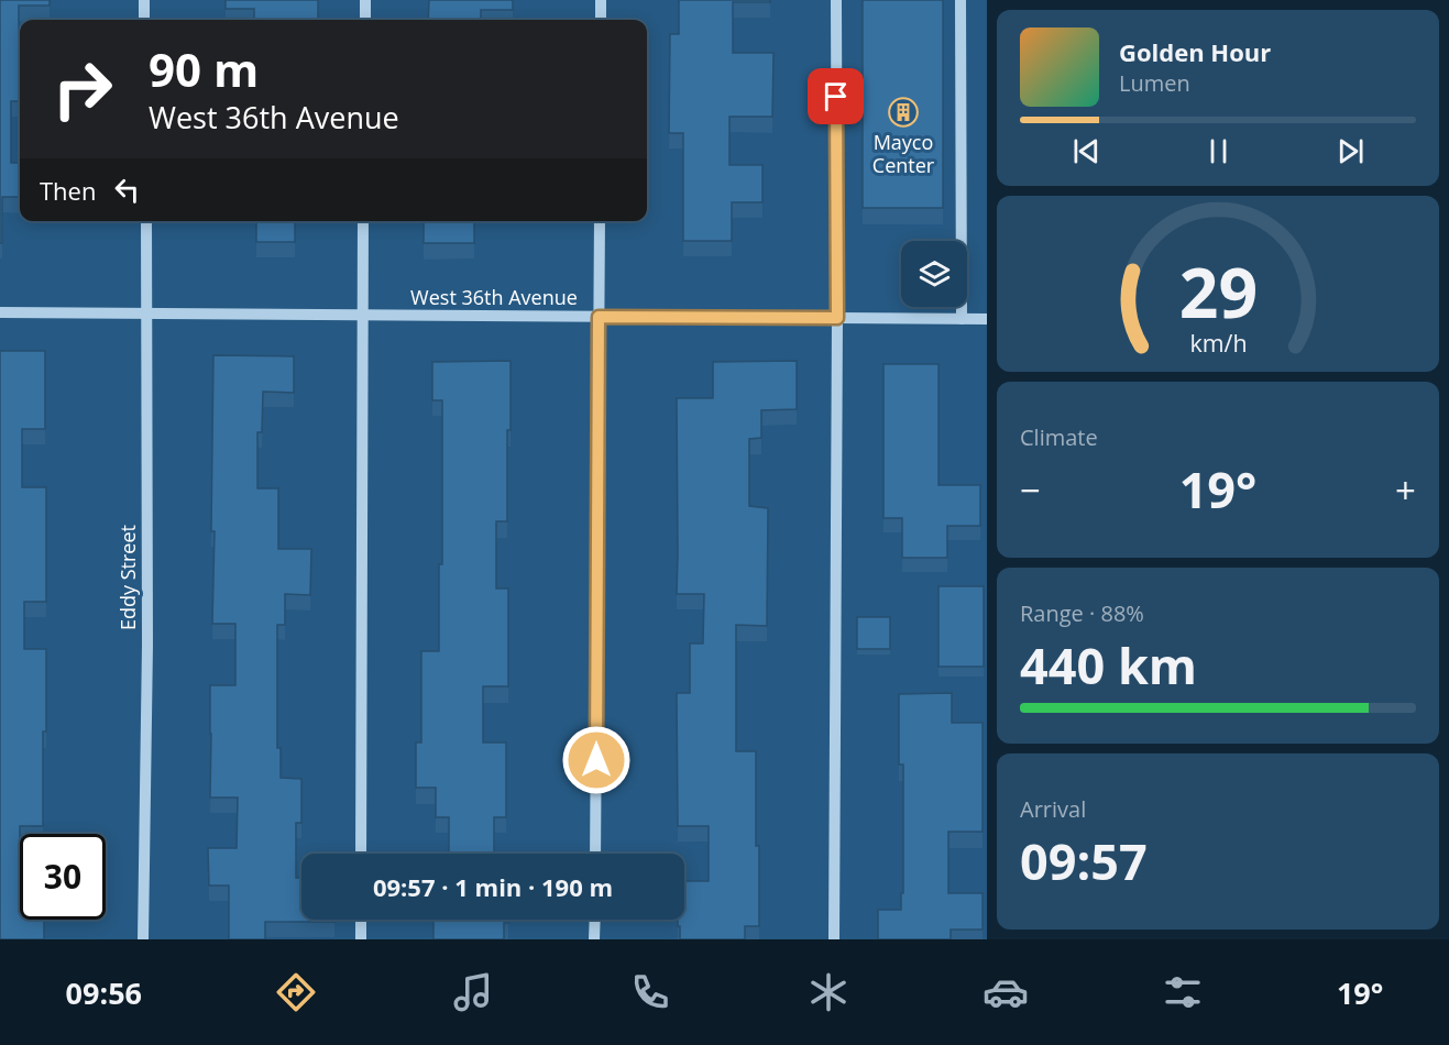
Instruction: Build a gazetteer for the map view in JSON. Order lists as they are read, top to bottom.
{
  "streets": {
    "street": ["West 36th Avenue", "Eddy Street"]
  },
  "crossings": [
    ["West 36th Avenue", "Eddy Street"]
  ],
  "places": {
    "building": ["Mayco Center"]
  },
  "page": {
    "turn": ["90 m", "West 36th Avenue"],
    "song": ["Golden Hour", "Lumen"],
    "then": "Then",
    "tile": [
      "Climate",
      ["Range · 88%", "440 km"],
      ["Arrival", "09:57"]
    ],
    "heat": ["−", "19°", "+"],
    "limit": "30",
    "trip": "09:57 · 1 min · 190 m",
    "tabs": ["09:56", "19°"],
    "gauge": ["29", "km/h"]
  }
}
